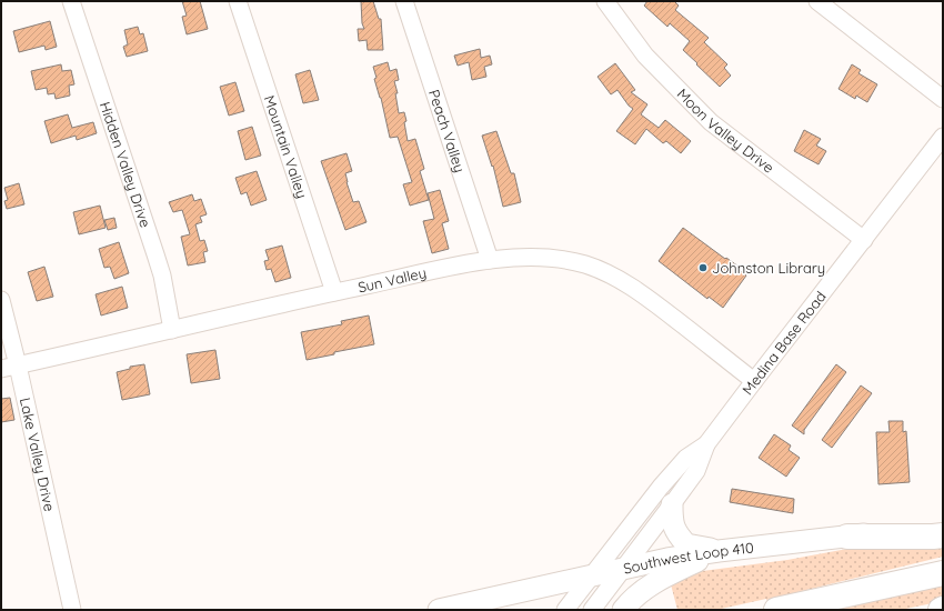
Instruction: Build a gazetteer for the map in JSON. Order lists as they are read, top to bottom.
{
  "streets": {
    "main road": ["Southwest Loop 410"],
    "street": [
      "Moon Valley Drive",
      "Peach Valley",
      "Mountain Valley",
      "Hidden Valley Drive",
      "Sun Valley",
      "Medina Base Road",
      "Lake Valley Drive"
    ]
  },
  "crossings": [
    ["Moon Valley Drive", "Medina Base Road"],
    ["Peach Valley", "Sun Valley"],
    ["Mountain Valley", "Sun Valley"],
    ["Hidden Valley Drive", "Sun Valley"],
    ["Sun Valley", "Medina Base Road"],
    ["Sun Valley", "Lake Valley Drive"],
    ["Medina Base Road", "Southwest Loop 410"]
  ],
  "places": ["Johnston Library"]
}
